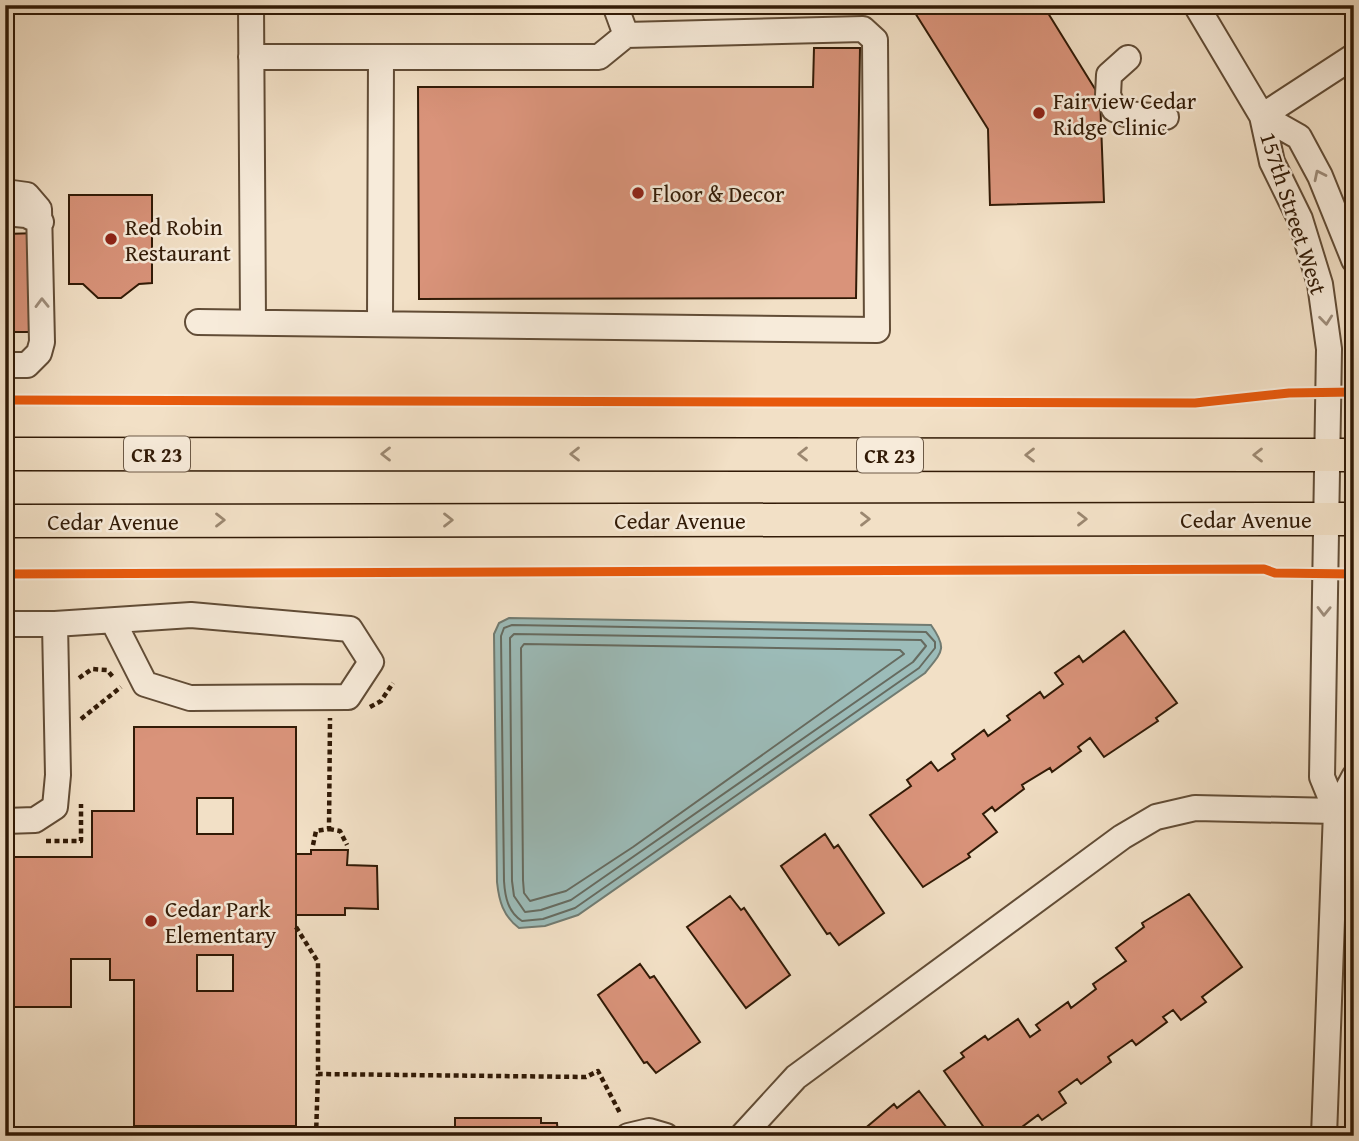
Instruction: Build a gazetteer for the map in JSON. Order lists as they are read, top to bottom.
{
  "streets": {
    "main road": ["CR 23", "Cedar Avenue"],
    "street": ["157th Street West"]
  },
  "crossings": [
    ["157th Street West", "CR 23"],
    ["157th Street West", "Cedar Avenue"]
  ],
  "places": [
    "Fairview Cedar Ridge Clinic",
    "Floor & Decor",
    "Red Robin Restaurant",
    "Cedar Park Elementary"
  ]
}
